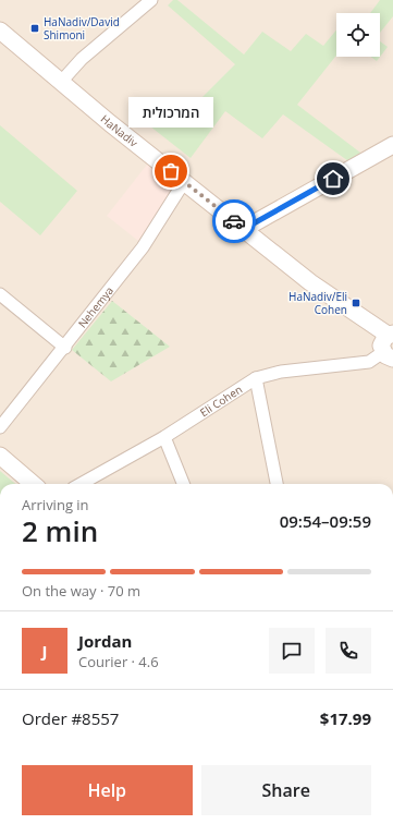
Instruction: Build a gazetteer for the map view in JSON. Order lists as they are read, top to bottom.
{
  "streets": {
    "street": ["HaNadiv", "Nehemya", "Eli Cohen"]
  },
  "crossings": [
    ["HaNadiv", "Nehemya"]
  ],
  "places": {
    "transit": ["HaNadiv/David Shimoni", "HaNadiv/Eli Cohen"],
    "other": ["המרכולית"]
  },
  "page": {
    "bubble": "המרכולית",
    "heading": ["2 min", "Arriving in", "09:54–09:59"],
    "panel": [
      "Jordan",
      "Courier · 4.6",
      "Order #8557",
      "$17.99"
    ],
    "bar": "On the way · 70 m",
    "round": "J",
    "buttons": ["Help", "Share"]
  }
}
